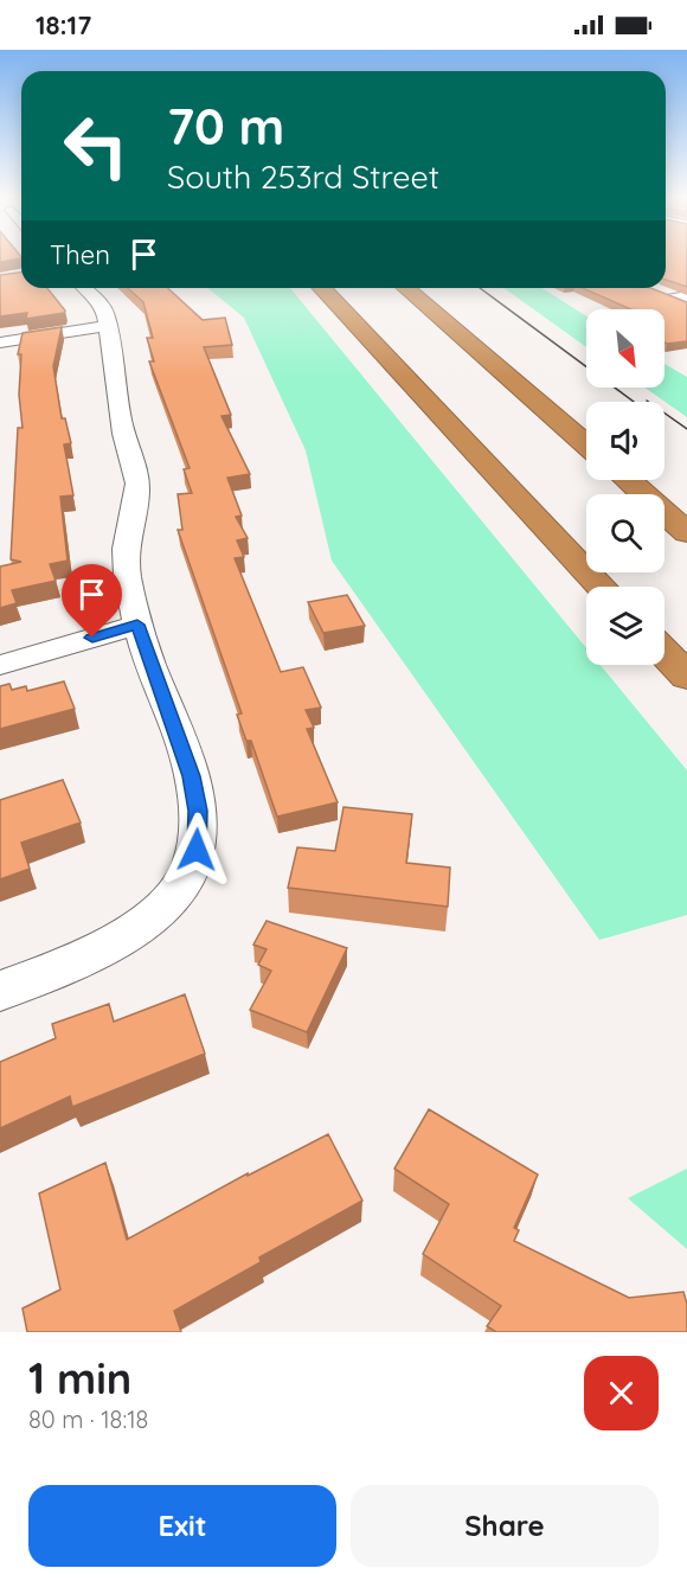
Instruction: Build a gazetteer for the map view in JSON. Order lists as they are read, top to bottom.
{
  "north": "bottom right",
  "page": {
    "status": "18:17",
    "turn": ["70 m", "South 253rd Street"],
    "then": "Then",
    "heading": ["1 min", "80 m · 18:18"],
    "buttons": ["Exit", "Share"]
  }
}
